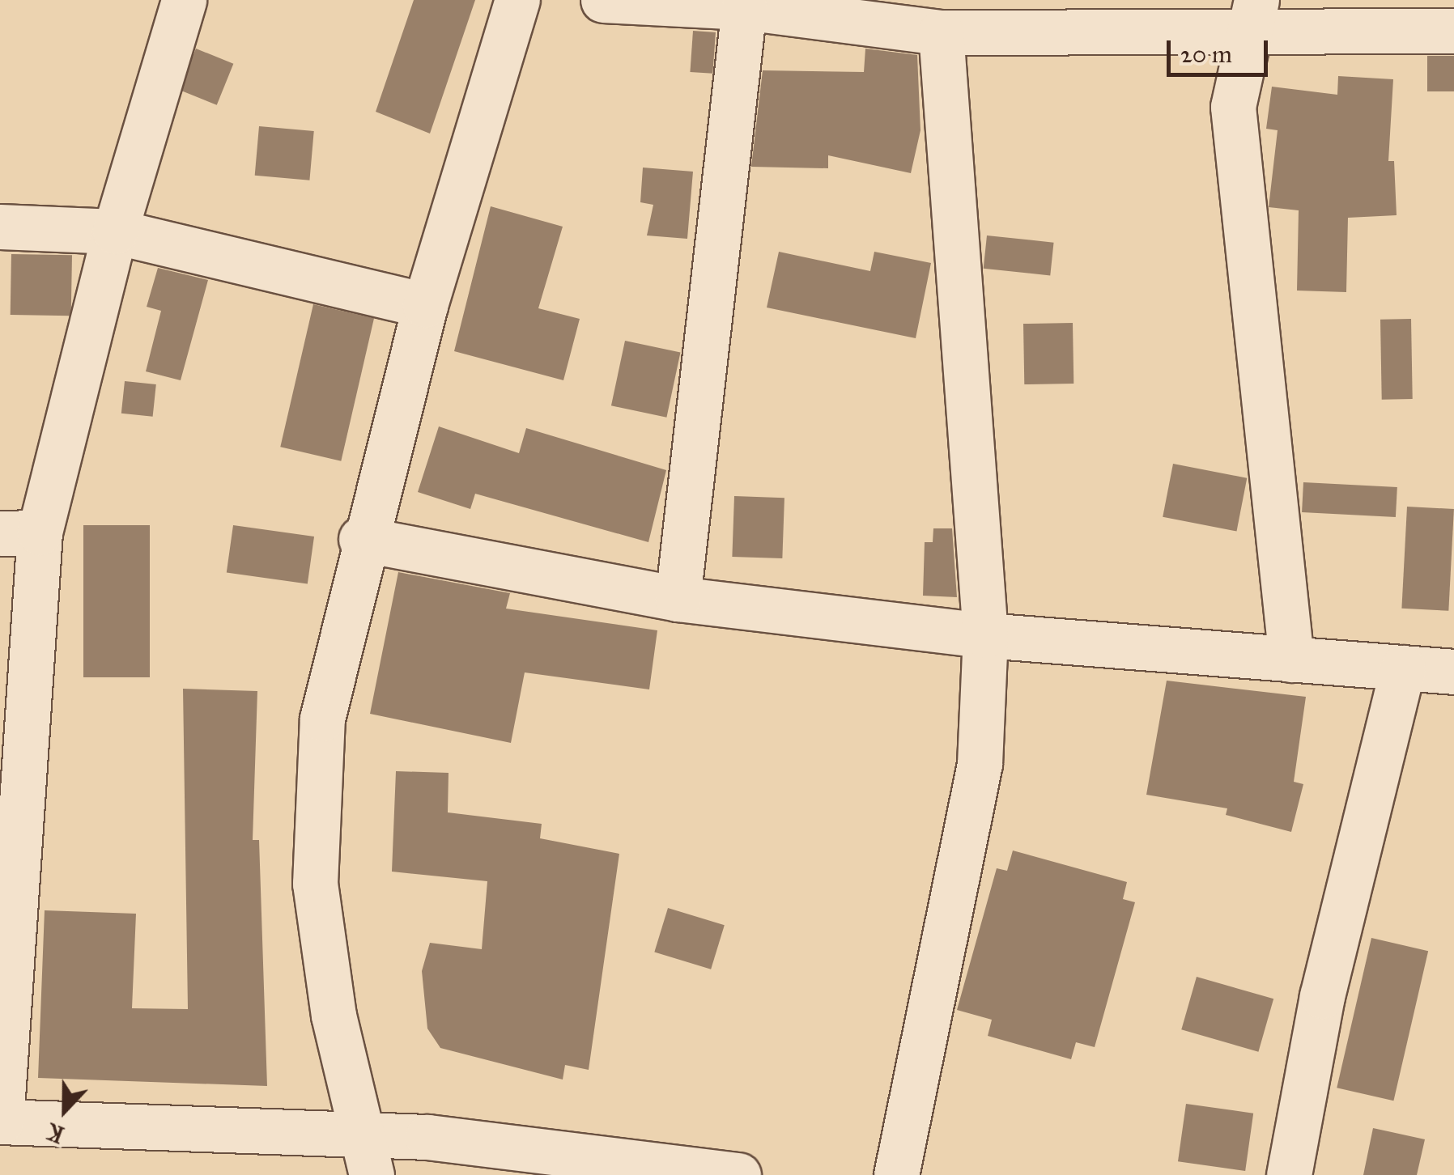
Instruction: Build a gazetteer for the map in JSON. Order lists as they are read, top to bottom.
{
  "scale_bar": "20 m",
  "north": "bottom"
}
